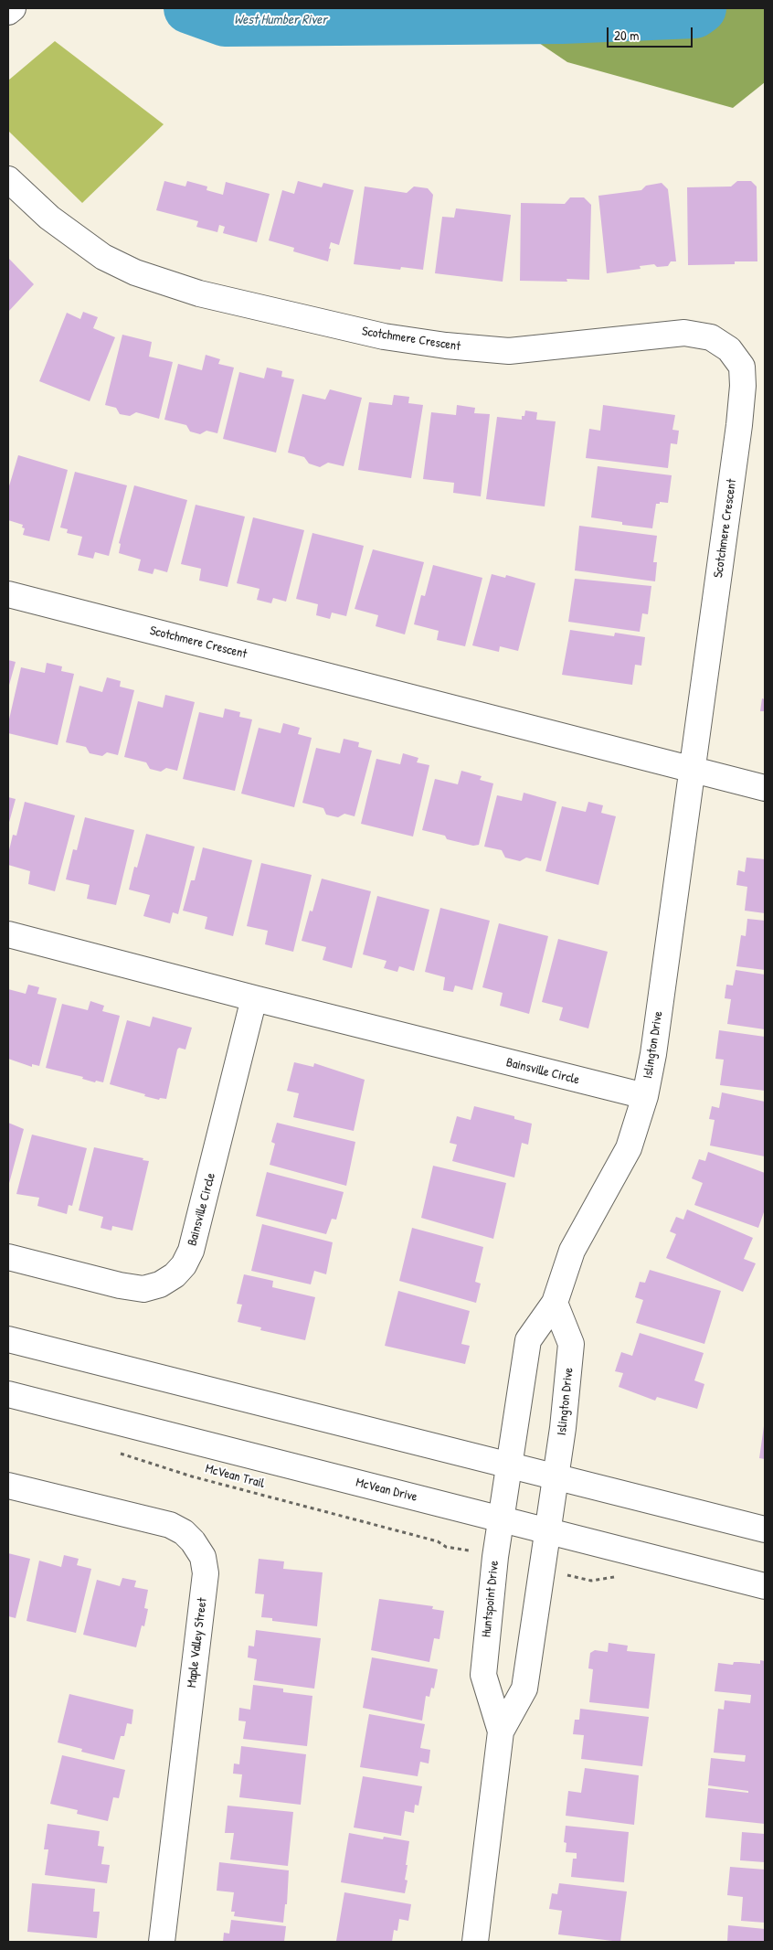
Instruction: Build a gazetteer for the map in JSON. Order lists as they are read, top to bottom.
{
  "streets": {
    "street": [
      "Scotchmere Crescent",
      "Islington Drive",
      "Bainsville Circle",
      "McVean Drive",
      "Huntspoint Drive",
      "Maple Valley Street"
    ],
    "path": ["McVean Trail"]
  },
  "crossings": [
    ["Scotchmere Crescent", "Islington Drive"],
    ["Islington Drive", "Bainsville Circle"],
    ["Islington Drive", "Huntspoint Drive"],
    ["McVean Drive", "Huntspoint Drive"]
  ],
  "water": ["West Humber River"],
  "scale_bar": "20 m"
}
